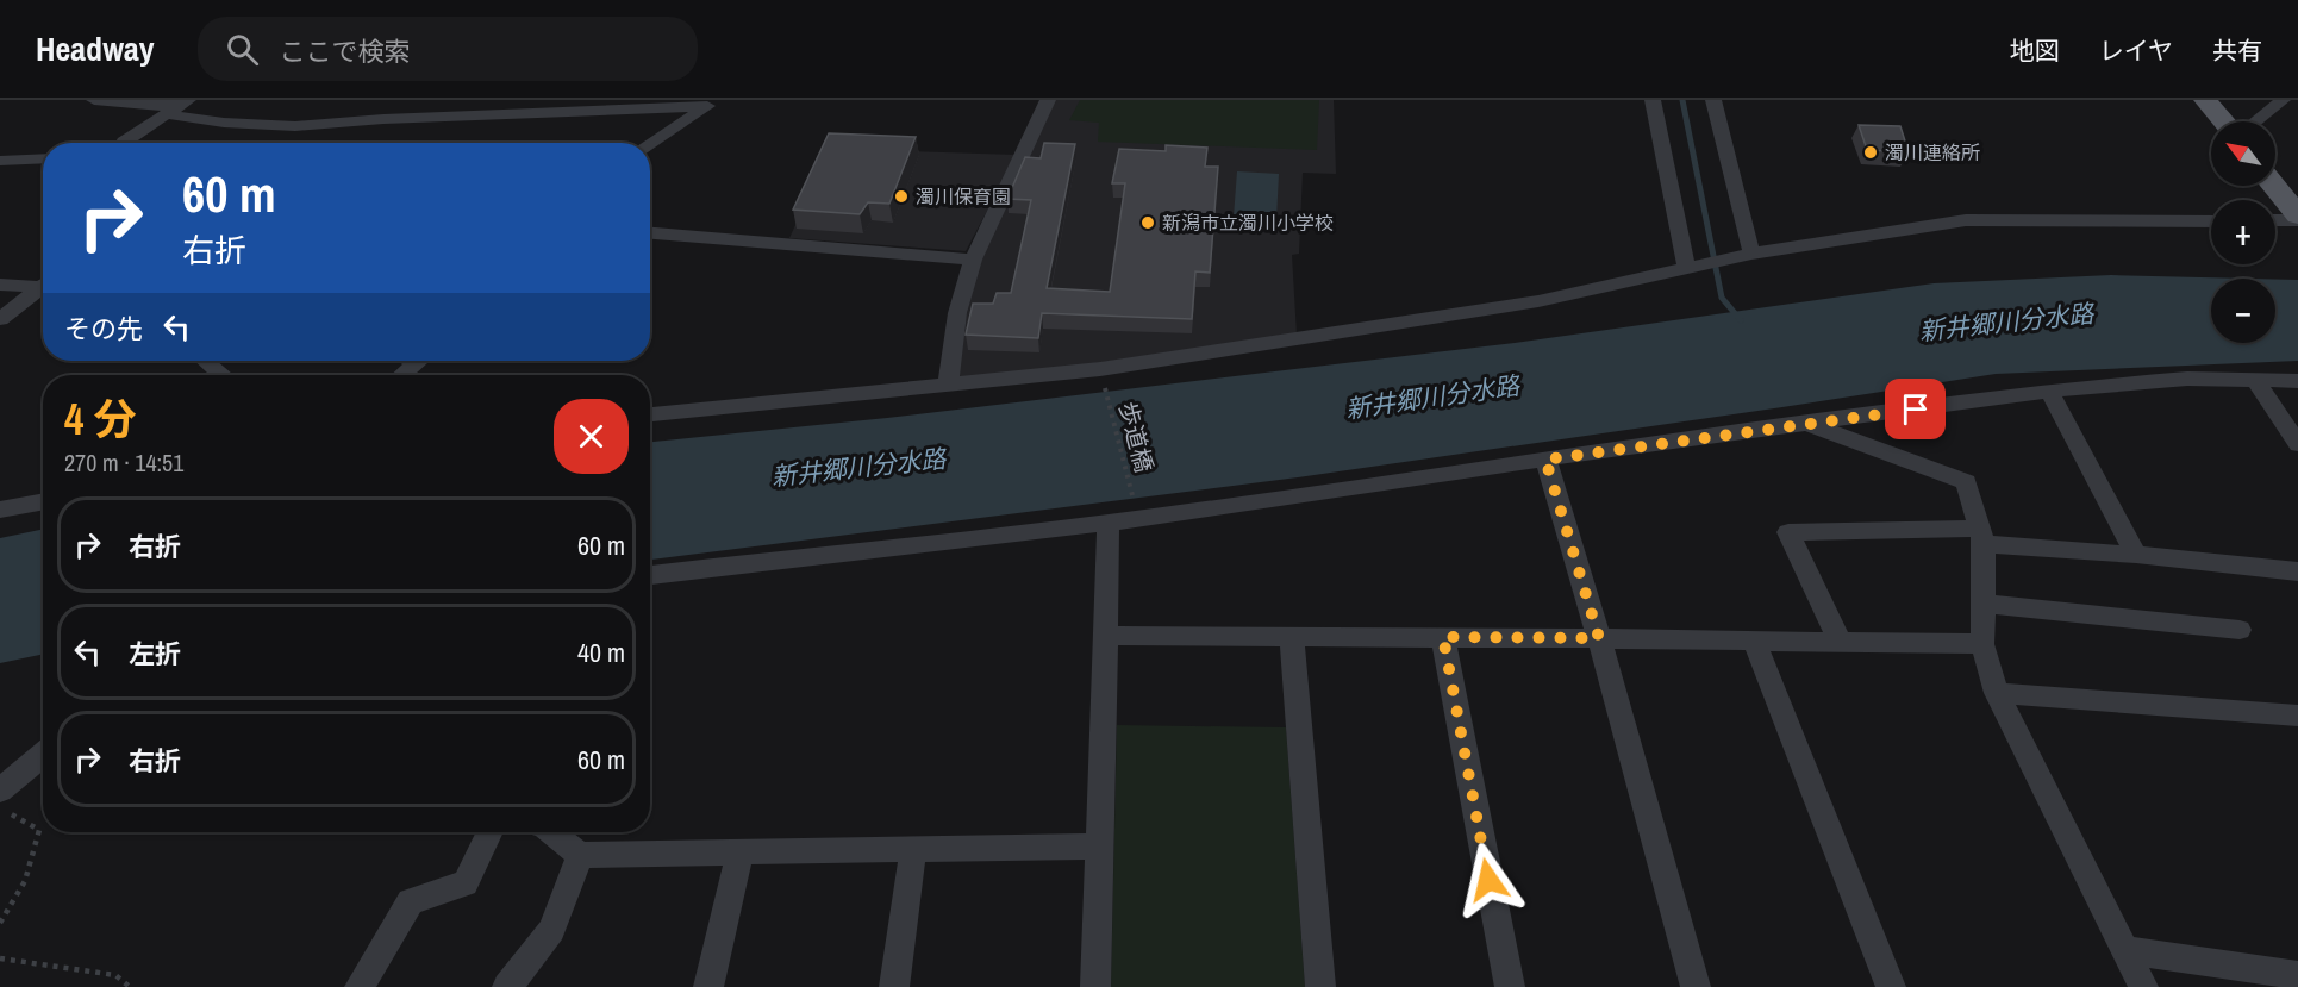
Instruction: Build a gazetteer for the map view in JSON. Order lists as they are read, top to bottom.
{
  "streets": {
    "path": ["歩道橋"]
  },
  "water": ["新井郷川分水路"],
  "places": ["濁川連絡所", "濁川保育園", "新潟市立濁川小学校"],
  "north": "top left",
  "page": {
    "header": "Headway",
    "search": "ここで検索",
    "nav": ["地図", "レイヤ", "共有"],
    "map_buttons": ["+", "−"],
    "turn": ["60 m", "右折"],
    "then": "その先",
    "heading": ["4 分", "270 m · 14:51"],
    "list": [
      {
        "name": "右折",
        "value": "60 m"
      },
      {
        "name": "左折",
        "value": "40 m"
      },
      {
        "name": "右折",
        "value": "60 m"
      }
    ]
  }
}
